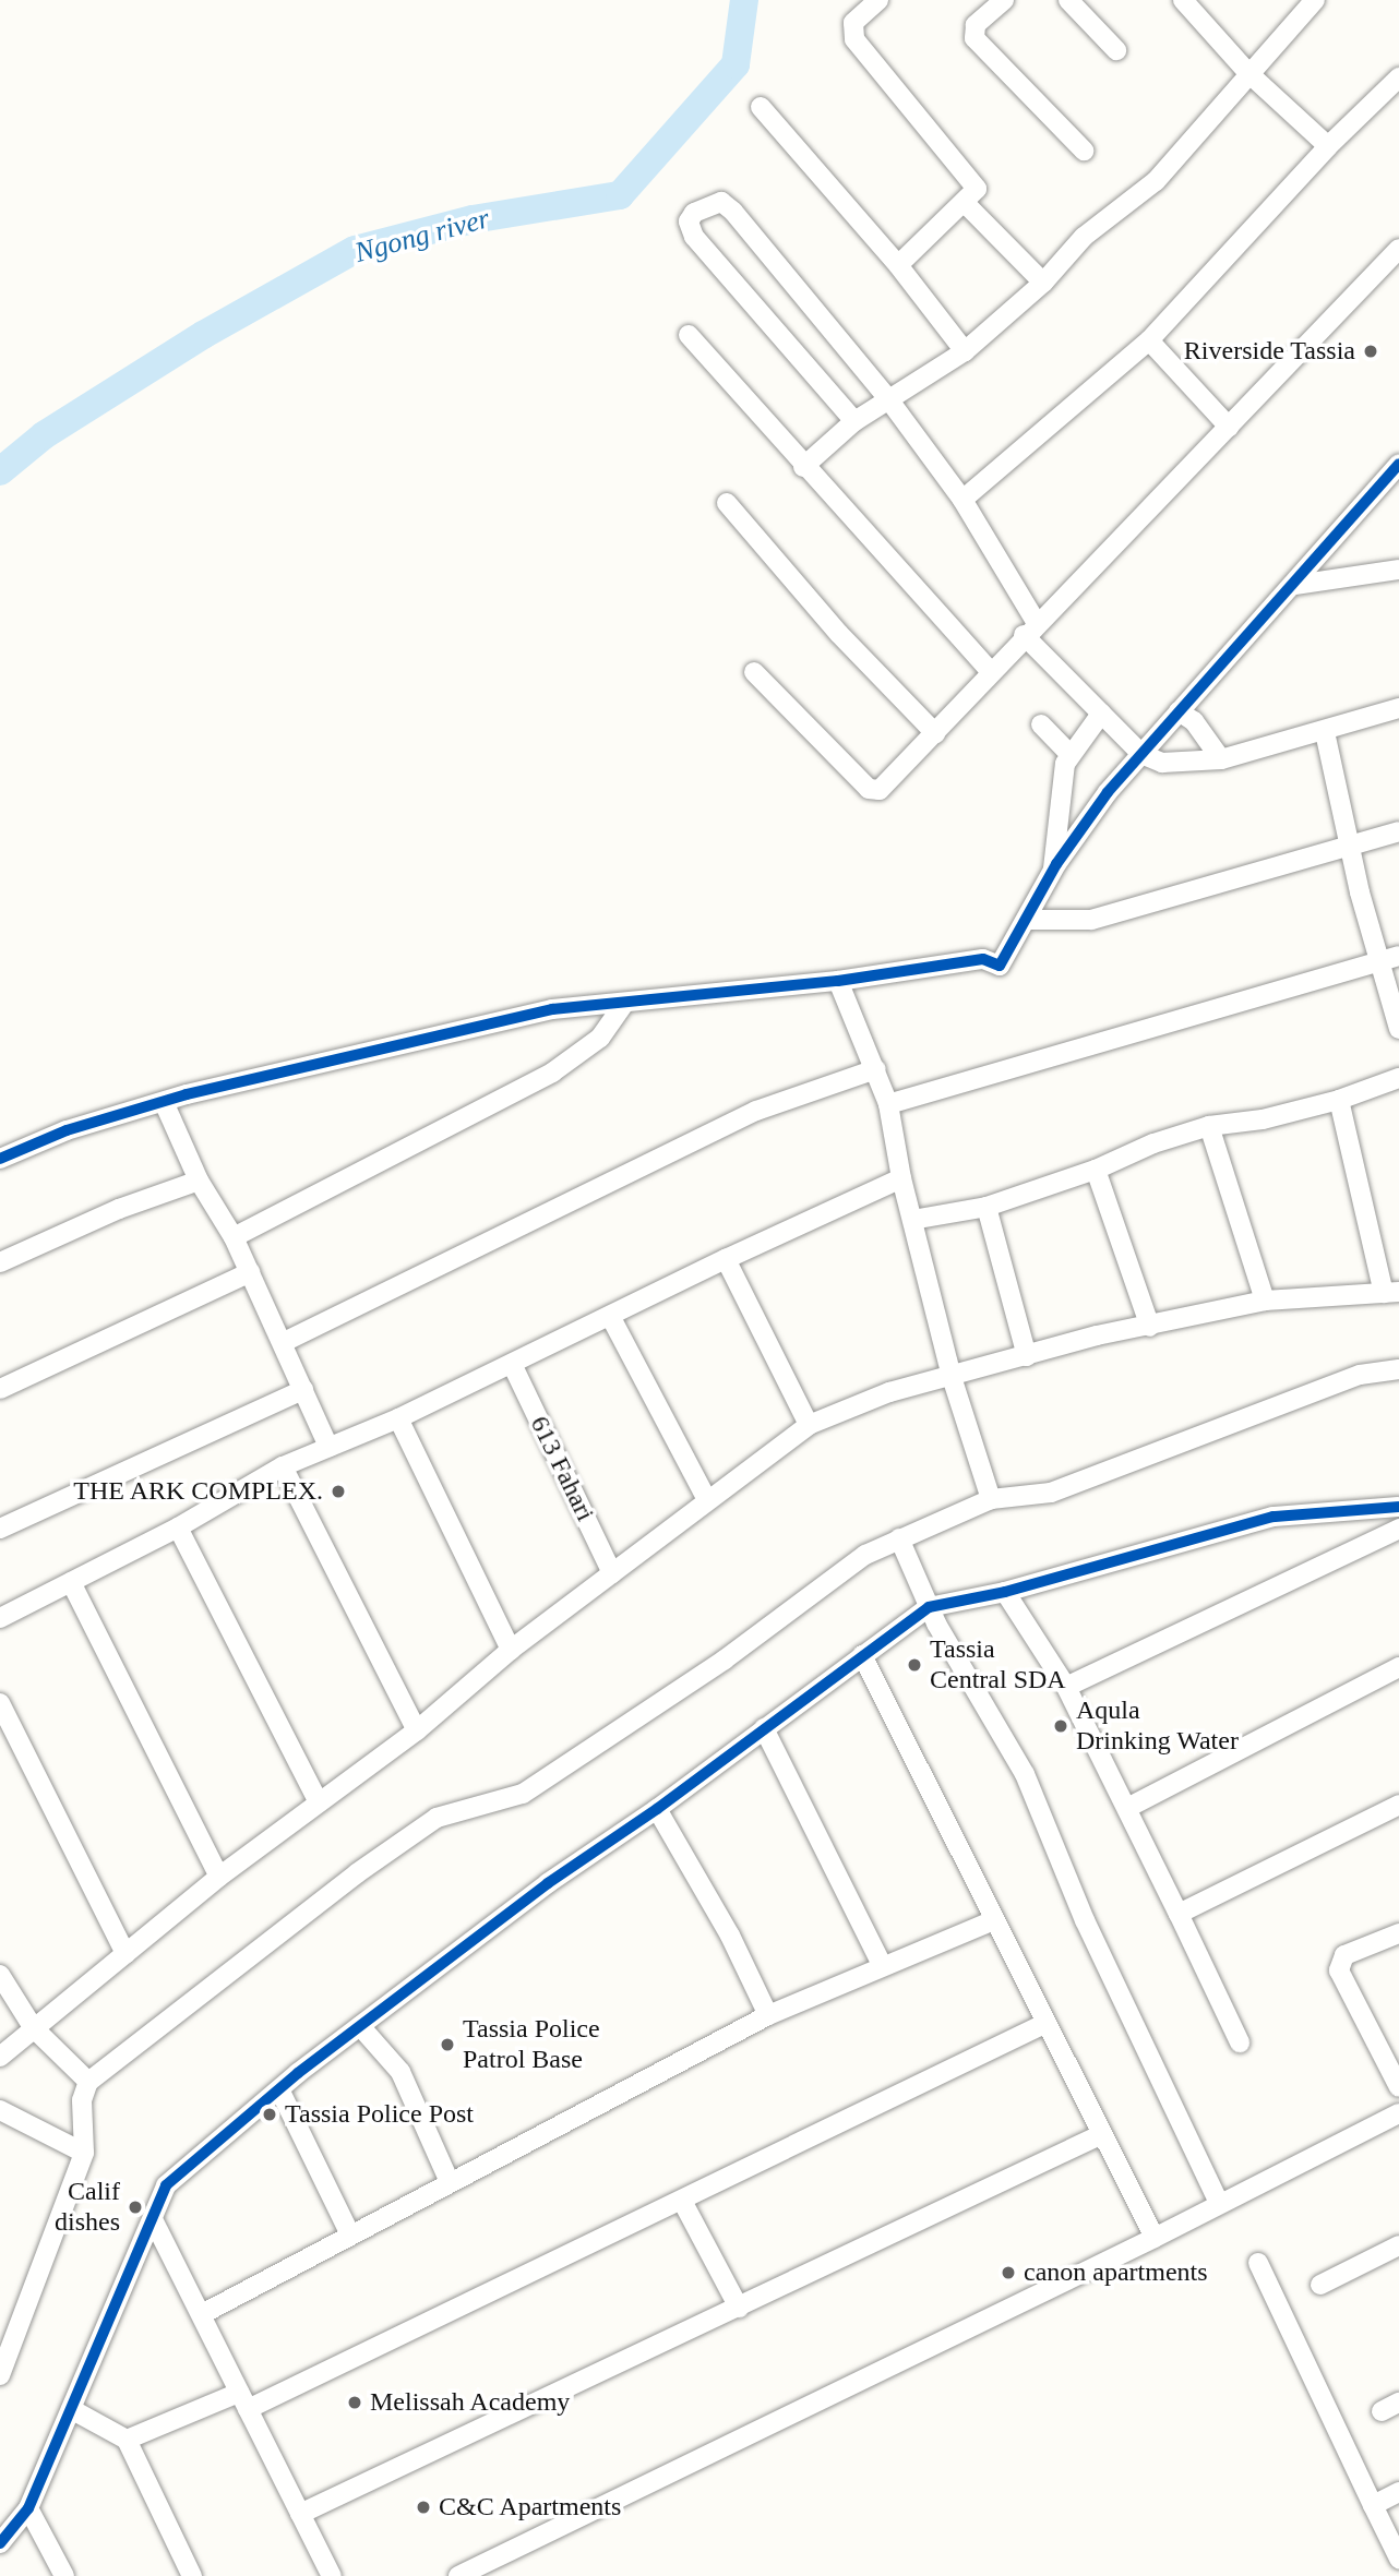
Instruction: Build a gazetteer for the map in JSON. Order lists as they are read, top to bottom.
{
  "streets": {
    "street": ["613 Fahari"]
  },
  "water": ["Ngong river"],
  "places": [
    "Riverside Tassia",
    "THE ARK COMPLEX.",
    "Tassia Central SDA",
    "Aqula Drinking Water",
    "Tassia Police Patrol Base",
    "Tassia Police Post",
    "Calif dishes",
    "canon apartments",
    "Melissah Academy",
    "C&C Apartments"
  ]
}
